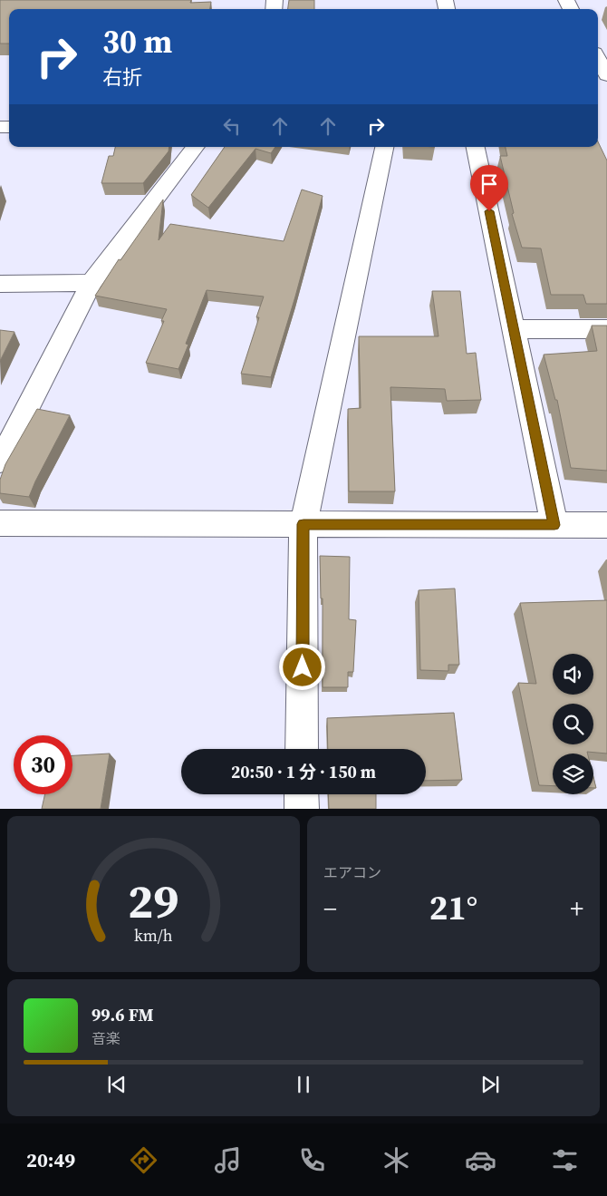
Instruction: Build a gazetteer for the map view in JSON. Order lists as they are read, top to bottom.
{
  "page": {
    "turn": ["30 m", "右折"],
    "limit": "30",
    "trip": "20:50 · 1 分 · 150 m",
    "tile": "エアコン",
    "heat": ["−", "21°", "+"],
    "song": ["99.6 FM", "音楽"],
    "tabs": "20:49",
    "gauge": ["29", "km/h"]
  }
}
